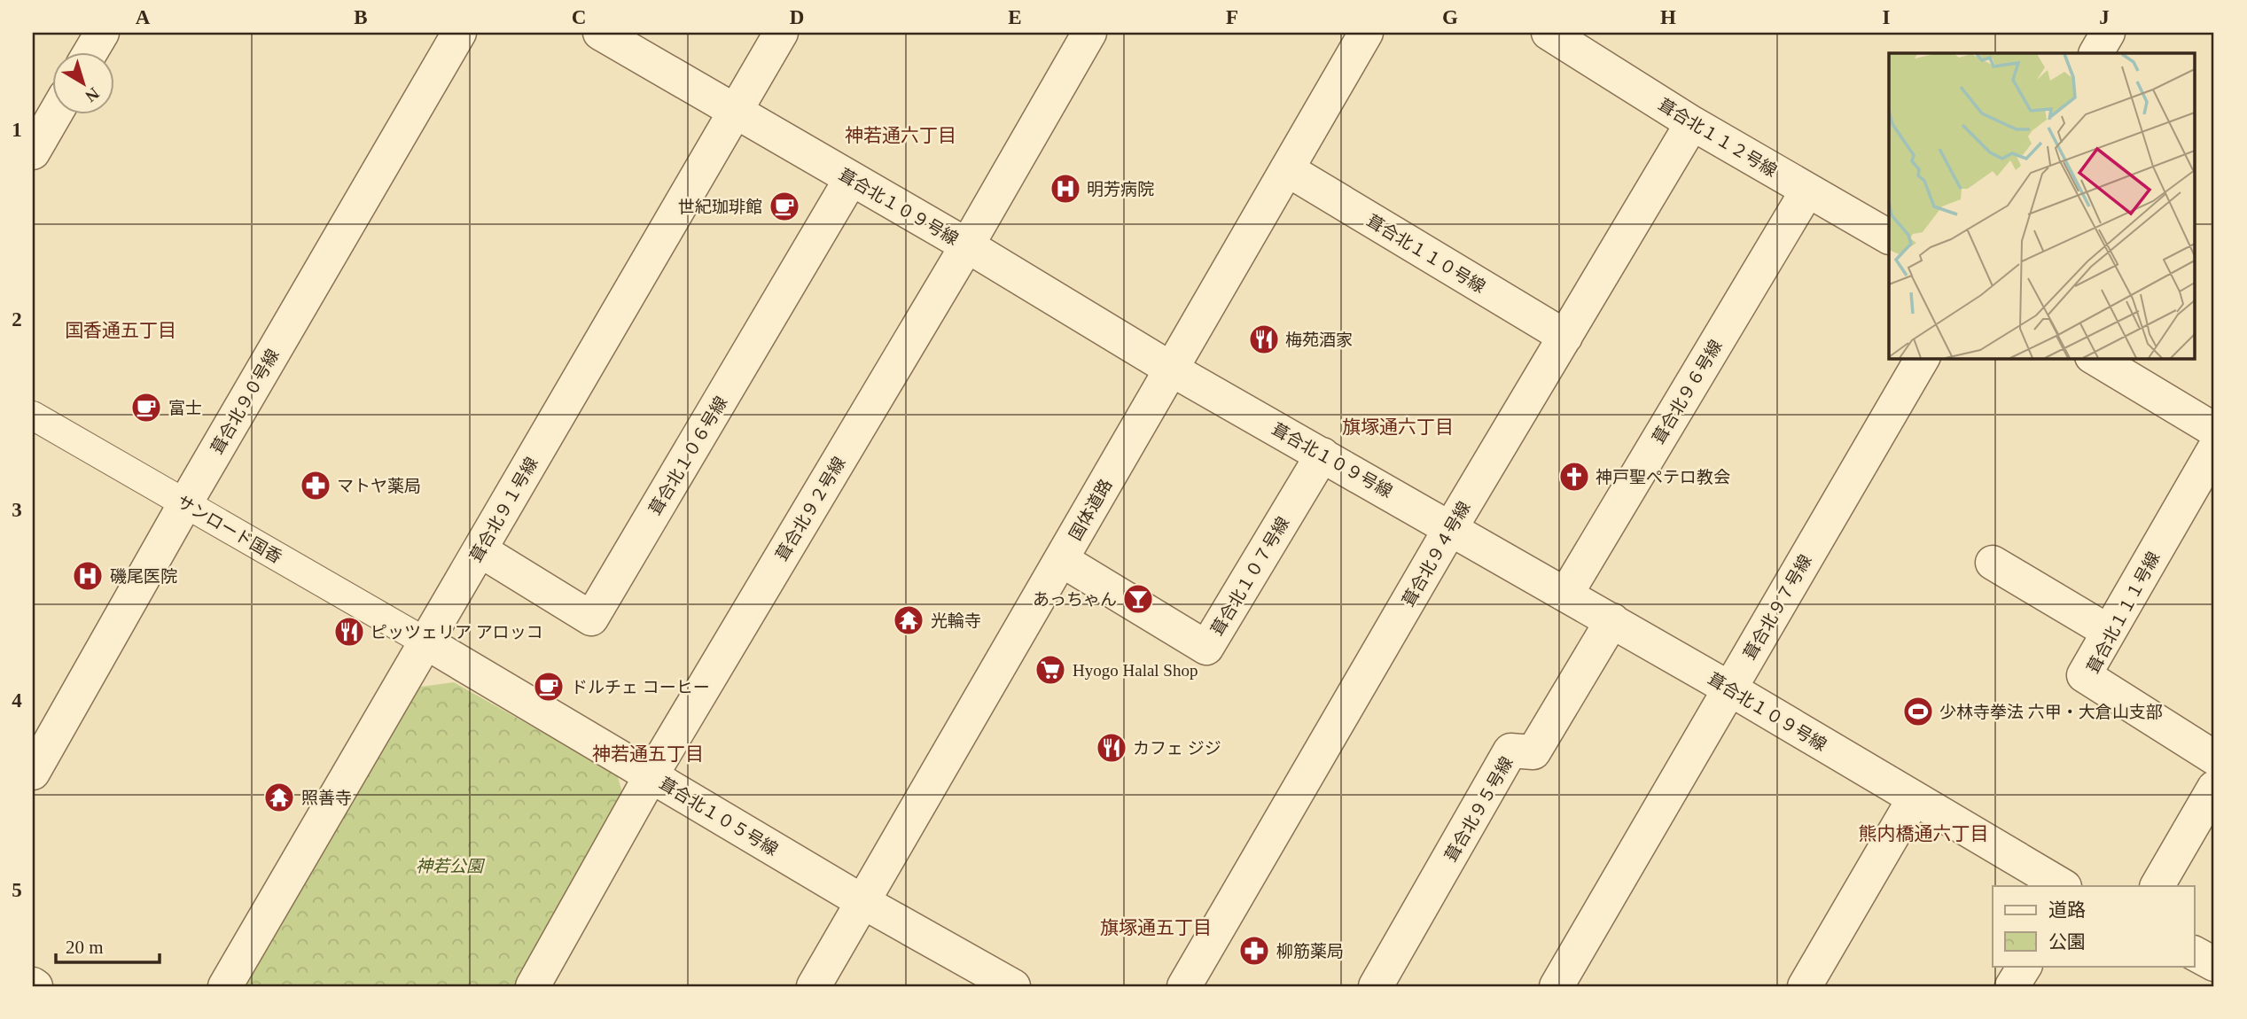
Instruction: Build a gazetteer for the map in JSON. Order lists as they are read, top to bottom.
{
  "streets": {
    "street": [
      "葺合北１１２号線",
      "葺合北１０９号線",
      "葺合北１１０号線",
      "葺合北９６号線",
      "葺合北９０号線",
      "葺合北１０６号線",
      "葺合北９２号線",
      "葺合北９１号線",
      "国体道路",
      "サンロード国香",
      "葺合北９４号線",
      "葺合北１０７号線",
      "葺合北９７号線",
      "葺合北１１１号線",
      "葺合北９５号線",
      "葺合北１０５号線"
    ]
  },
  "crossings": [
    ["葺合北１１２号線", "葺合北９６号線"],
    ["葺合北１１２号線", "葺合北９４号線"],
    ["葺合北１０９号線", "葺合北９６号線"],
    ["葺合北１０９号線", "葺合北１０６号線"],
    ["葺合北１０９号線", "葺合北９２号線"],
    ["葺合北１０９号線", "葺合北９１号線"],
    ["葺合北１０９号線", "国体道路"],
    ["葺合北１０９号線", "葺合北９４号線"],
    ["葺合北１０９号線", "葺合北１０７号線"],
    ["葺合北１０９号線", "葺合北９７号線"],
    ["葺合北１０９号線", "葺合北９５号線"],
    ["葺合北１１０号線", "国体道路"],
    ["葺合北１１０号線", "葺合北９４号線"],
    ["葺合北９０号線", "サンロード国香"],
    ["葺合北１０６号線", "葺合北９１号線"],
    ["葺合北９２号線", "葺合北１０５号線"],
    ["葺合北９１号線", "サンロード国香"],
    ["葺合北９１号線", "葺合北１０５号線"],
    ["国体道路", "葺合北１０７号線"],
    ["国体道路", "葺合北１０５号線"],
    ["サンロード国香", "葺合北１０５号線"]
  ],
  "districts": [
    "神若通六丁目",
    "国香通五丁目",
    "旗塚通六丁目",
    "神若通五丁目",
    "熊内橋通六丁目",
    "旗塚通五丁目"
  ],
  "parks": ["神若公園"],
  "places": {
    "hospital": ["明芳病院", "磯尾医院"],
    "cafe": ["世紀珈琲館", "富士", "ドルチェ コーヒー"],
    "restaurant": ["梅苑酒家", "ピッツェリア アロッコ", "カフェ ジジ"],
    "church": ["神戸聖ぺテロ教会"],
    "pharmacy": ["マトヤ薬局", "柳筋薬局"],
    "bar": ["あっちゃん"],
    "temple": ["光輪寺", "照善寺"],
    "supermarket": ["Hyogo Halal Shop"],
    "sports": ["少林寺拳法 六甲・大倉山支部"]
  },
  "legend": ["道路", "公園"],
  "scale_bar": "20 m",
  "north": "bottom right",
  "grid": {
    "columns": [
      "A",
      "B",
      "C",
      "D",
      "E",
      "F",
      "G",
      "H",
      "I",
      "J"
    ],
    "rows": [
      "1",
      "2",
      "3",
      "4",
      "5"
    ]
  }
}
